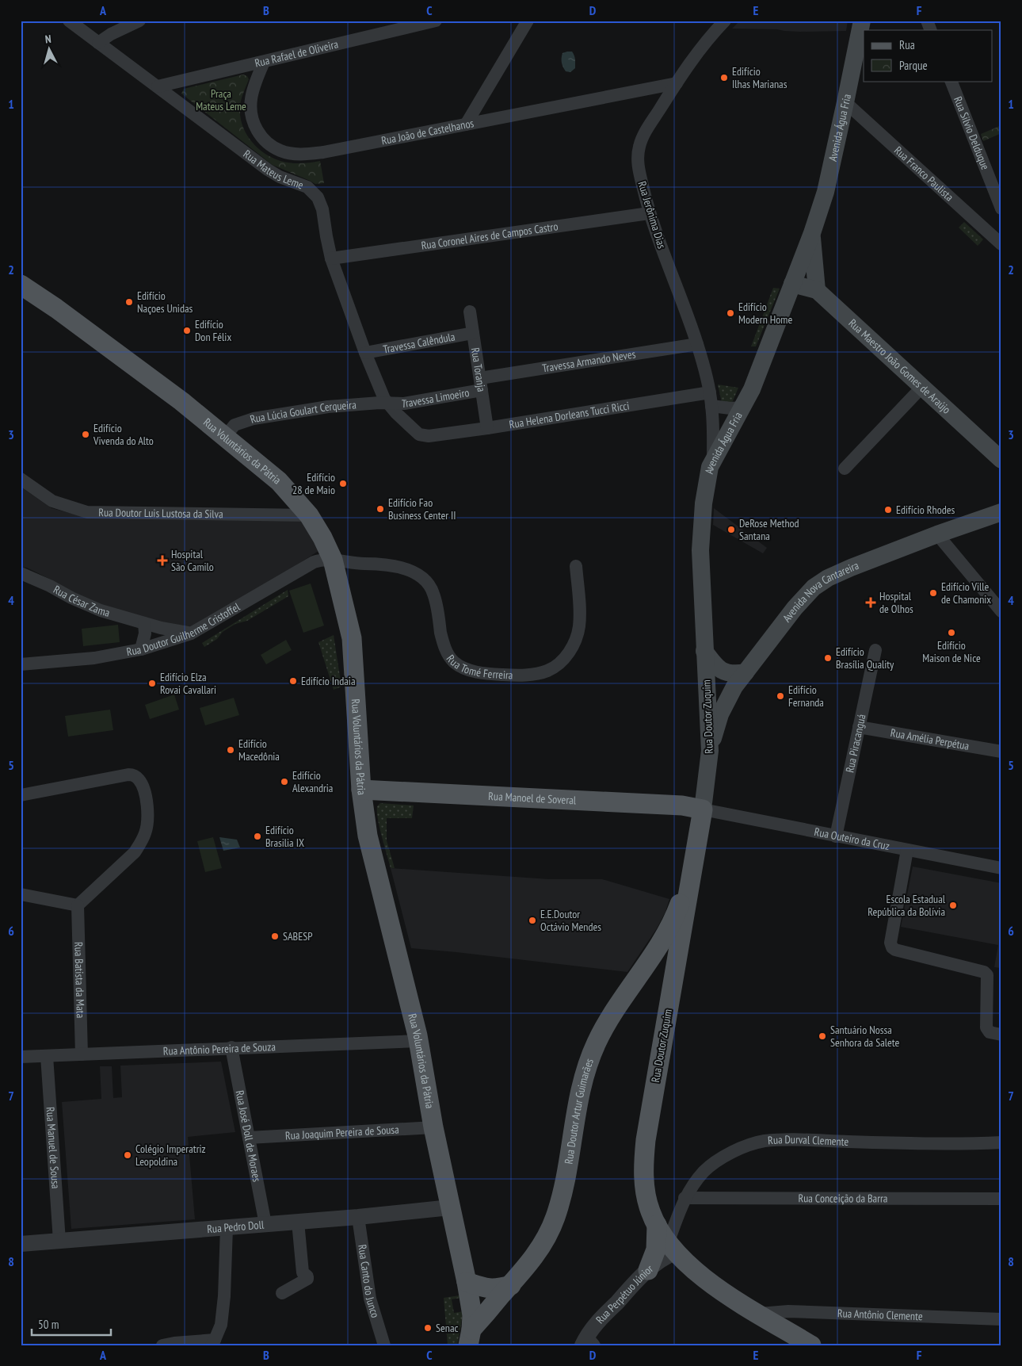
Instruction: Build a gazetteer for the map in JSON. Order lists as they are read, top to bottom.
{
  "streets": {
    "main road": [
      "Avenida Água Fria",
      "Rua Maestro João Gomes de Araújo",
      "Rua Voluntários da Pátria",
      "Avenida Nova Cantareira",
      "Rua Doutor Zuquim",
      "Rua Manoel de Soveral",
      "Rua Doutor Artur Guimarães"
    ],
    "street": [
      "Rua Rafael de Oliveira",
      "Rua João de Castelhanos",
      "Rua Silvio Delduque",
      "Rua Mateus Leme",
      "Rua Franco Paulista",
      "Rua Jerônima Dias",
      "Rua Coronel Aires de Campos Castro",
      "Travessa Calêndula",
      "Travessa Armando Neves",
      "Rua Toranja",
      "Travessa Limoeiro",
      "Rua Lúcia Goulart Cerqueira",
      "Rua Helena Dorleans Tucci Ricci",
      "Rua Doutor Luis Lustosa da Silva",
      "Rua César Zama",
      "Rua Doutor Guilherme Cristoffel",
      "Rua Tomé Ferreira",
      "Rua Amélia Perpétua",
      "Rua Piracanguá",
      "Rua Outeiro da Cruz",
      "Rua Batista da Mata",
      "Rua Antônio Pereira de Souza",
      "Rua Joaquim Pereira de Sousa",
      "Rua José Doll de Moraes",
      "Rua Durval Clemente",
      "Rua Manuel de Sousa",
      "Rua Conceição da Barra",
      "Rua Pedro Doll",
      "Rua Canto do Junco",
      "Rua Perpétuo Júnior",
      "Rua Antônio Clemente"
    ]
  },
  "crossings": [
    ["Rua Rafael de Oliveira", "Rua João de Castelhanos"],
    ["Rua Rafael de Oliveira", "Rua Mateus Leme"],
    ["Avenida Água Fria", "Rua Franco Paulista"],
    ["Avenida Água Fria", "Rua Jerônima Dias"],
    ["Avenida Água Fria", "Rua Maestro João Gomes de Araújo"],
    ["Avenida Água Fria", "Rua Doutor Zuquim"],
    ["Rua João de Castelhanos", "Rua Jerônima Dias"],
    ["Rua Mateus Leme", "Rua Coronel Aires de Campos Castro"],
    ["Rua Mateus Leme", "Travessa Calêndula"],
    ["Rua Mateus Leme", "Travessa Limoeiro"],
    ["Rua Mateus Leme", "Rua Lúcia Goulart Cerqueira"],
    ["Rua Mateus Leme", "Rua Helena Dorleans Tucci Ricci"],
    ["Rua Jerônima Dias", "Rua Coronel Aires de Campos Castro"],
    ["Rua Jerônima Dias", "Travessa Armando Neves"],
    ["Rua Jerônima Dias", "Rua Helena Dorleans Tucci Ricci"],
    ["Travessa Calêndula", "Rua Toranja"],
    ["Travessa Armando Neves", "Rua Toranja"],
    ["Travessa Armando Neves", "Travessa Limoeiro"],
    ["Rua Toranja", "Travessa Limoeiro"],
    ["Rua Toranja", "Rua Helena Dorleans Tucci Ricci"],
    ["Travessa Limoeiro", "Rua Lúcia Goulart Cerqueira"],
    ["Rua Lúcia Goulart Cerqueira", "Rua Voluntários da Pátria"],
    ["Rua Voluntários da Pátria", "Rua Doutor Luis Lustosa da Silva"],
    ["Rua Voluntários da Pátria", "Rua Doutor Guilherme Cristoffel"],
    ["Rua Voluntários da Pátria", "Rua Tomé Ferreira"],
    ["Rua Voluntários da Pátria", "Rua Manoel de Soveral"],
    ["Rua Voluntários da Pátria", "Rua Antônio Pereira de Souza"],
    ["Rua Voluntários da Pátria", "Rua Doutor Artur Guimarães"],
    ["Rua Voluntários da Pátria", "Rua Joaquim Pereira de Sousa"],
    ["Rua Voluntários da Pátria", "Rua Pedro Doll"],
    ["Avenida Nova Cantareira", "Rua Doutor Zuquim"],
    ["Rua César Zama", "Rua Doutor Guilherme Cristoffel"],
    ["Rua Doutor Guilherme Cristoffel", "Rua Tomé Ferreira"],
    ["Rua Doutor Zuquim", "Rua Manoel de Soveral"],
    ["Rua Doutor Zuquim", "Rua Outeiro da Cruz"],
    ["Rua Doutor Zuquim", "Rua Doutor Artur Guimarães"],
    ["Rua Doutor Zuquim", "Rua Durval Clemente"],
    ["Rua Doutor Zuquim", "Rua Perpétuo Júnior"],
    ["Rua Doutor Zuquim", "Rua Antônio Clemente"],
    ["Rua Amélia Perpétua", "Rua Piracanguá"],
    ["Rua Piracanguá", "Rua Outeiro da Cruz"],
    ["Rua Manoel de Soveral", "Rua Outeiro da Cruz"],
    ["Rua Batista da Mata", "Rua Antônio Pereira de Souza"],
    ["Rua Antônio Pereira de Souza", "Rua José Doll de Moraes"],
    ["Rua Antônio Pereira de Souza", "Rua Manuel de Sousa"],
    ["Rua Joaquim Pereira de Sousa", "Rua José Doll de Moraes"],
    ["Rua José Doll de Moraes", "Rua Pedro Doll"],
    ["Rua Durval Clemente", "Rua Conceição da Barra"],
    ["Rua Durval Clemente", "Rua Perpétuo Júnior"],
    ["Rua Manuel de Sousa", "Rua Pedro Doll"],
    ["Rua Pedro Doll", "Rua Canto do Junco"]
  ],
  "parks": ["Praça Mateus Leme"],
  "places": {
    "other": [
      "Edifício Ilhas Marianas",
      "Edifício Naçoes Unidas",
      "Edifício Modern Home",
      "Edifício Don Félix",
      "Edifício Vivenda do Alto",
      "Edifício 28 de Maio",
      "Edifício Fao Business Center II",
      "Edifício Rhodes",
      "DeRose Method Santana",
      "Edifício Ville de Chamonix",
      "Edifício Maison de Nice",
      "Edifício Brasília Quality",
      "Edifício Indaia",
      "Edifício Elza Rovai Cavallari",
      "Edifício Fernanda",
      "Edifício Macedônia",
      "Edifício Alexandria",
      "Edifício Brasilia IX",
      "Escola Estadual República da Bolívia",
      "E.E.Doutor Octávio Mendes",
      "SABESP",
      "Santuário Nossa Senhora da Salete",
      "Colégio Imperatriz Leopoldina",
      "Senac"
    ],
    "health": ["Hospital São Camilo", "Hospital de Olhos"]
  },
  "legend": ["Rua", "Parque"],
  "scale_bar": "50 m",
  "north": "top",
  "grid": {
    "columns": [
      "A",
      "B",
      "C",
      "D",
      "E",
      "F"
    ],
    "rows": [
      "1",
      "2",
      "3",
      "4",
      "5",
      "6",
      "7",
      "8"
    ]
  }
}
